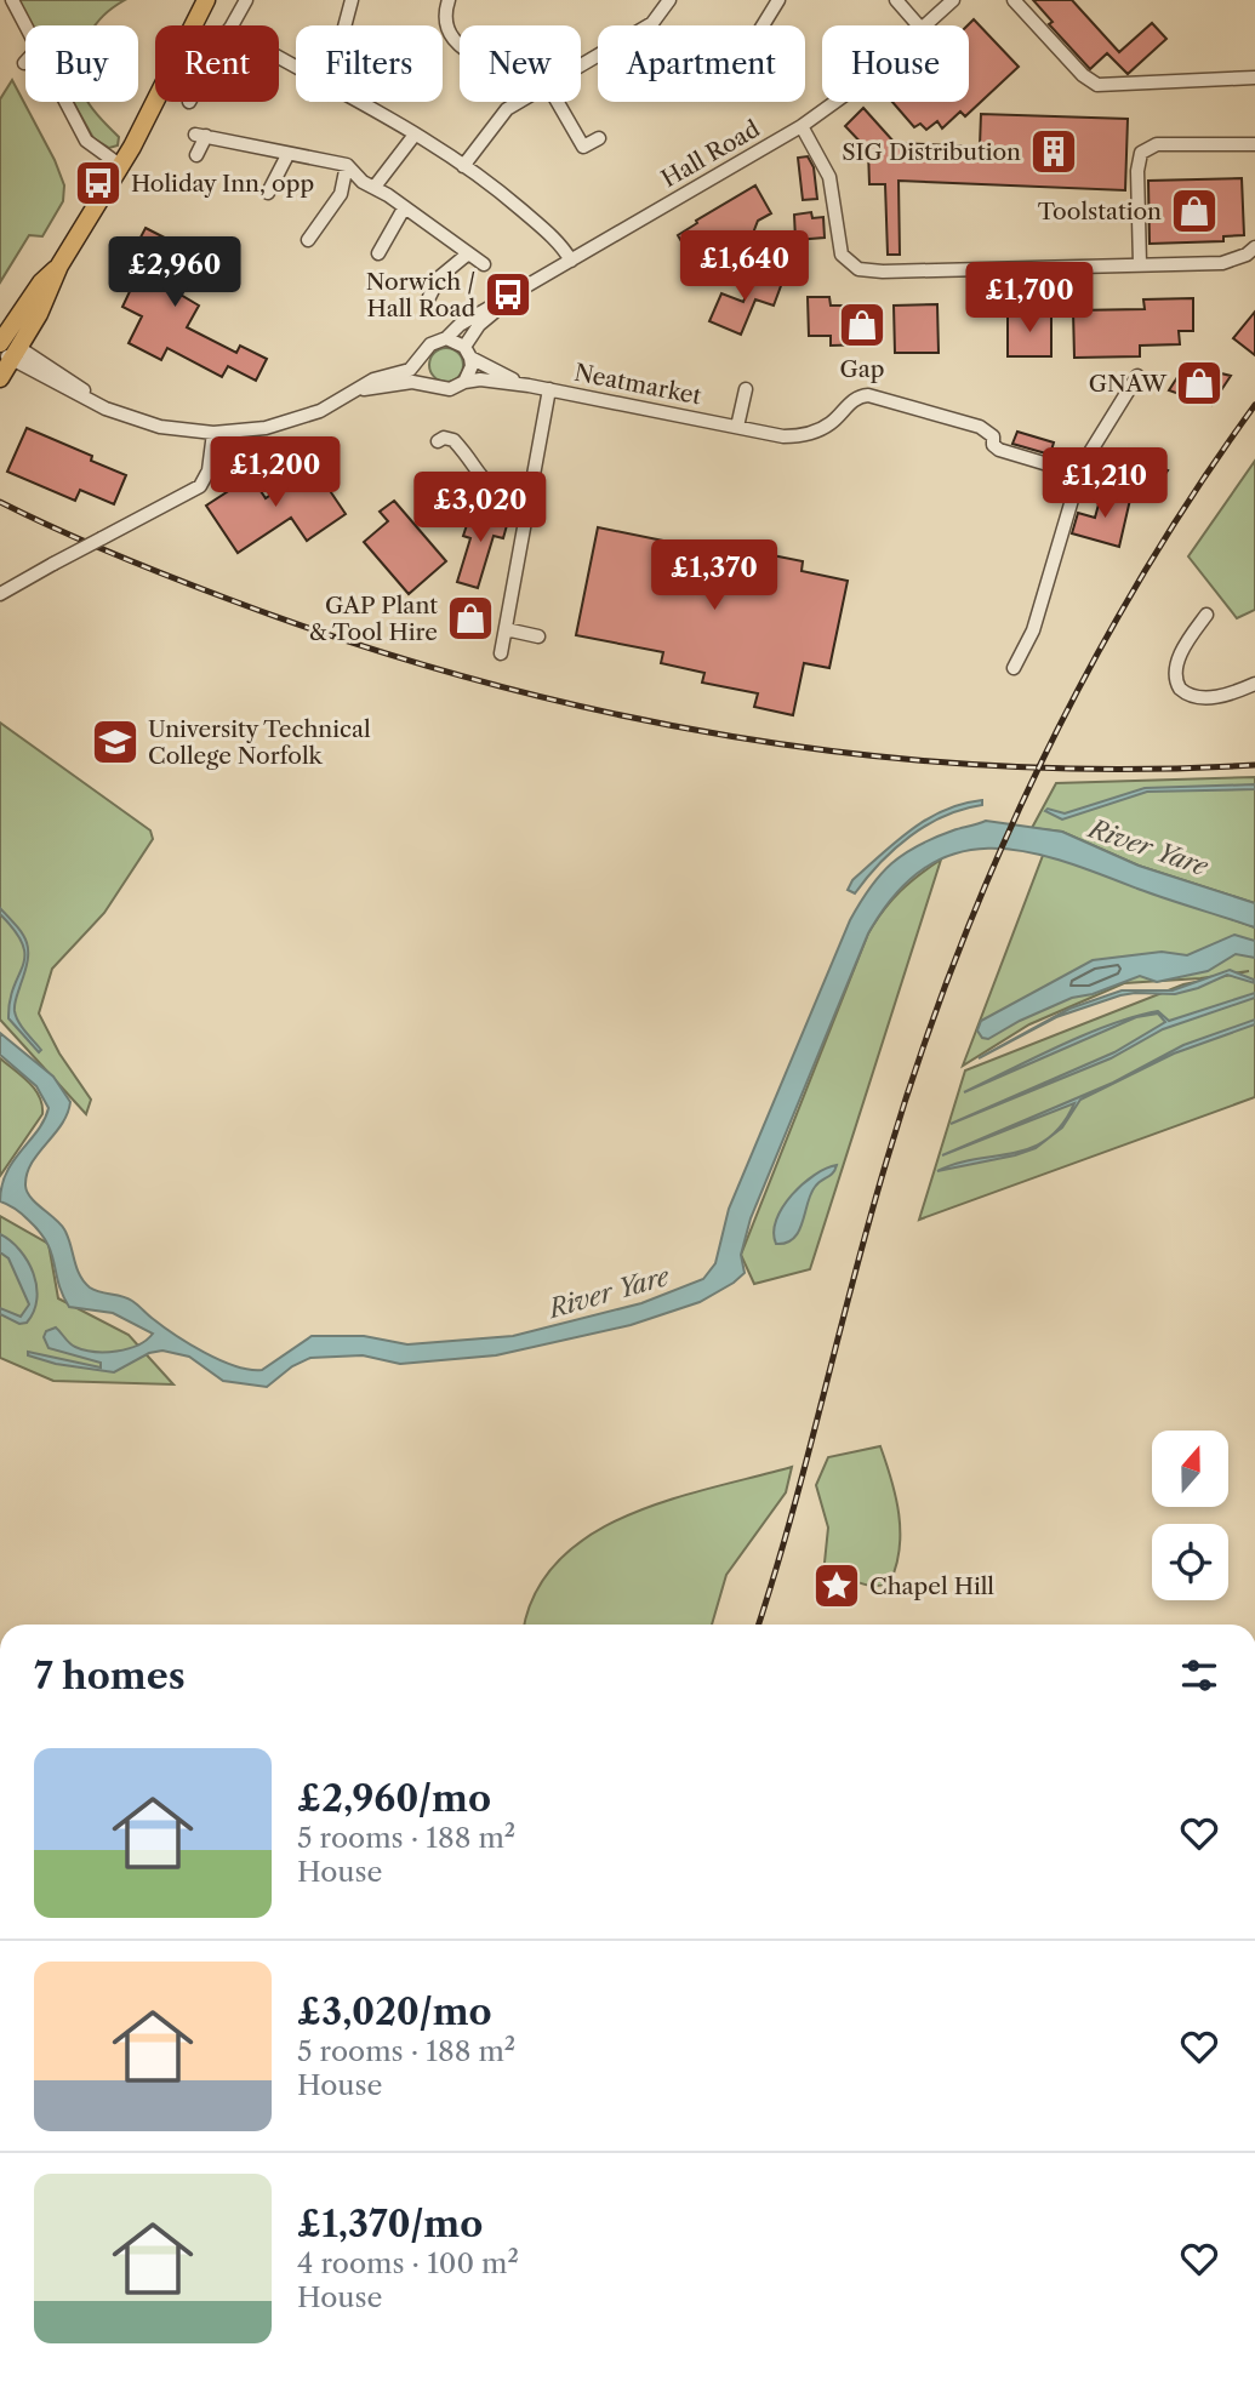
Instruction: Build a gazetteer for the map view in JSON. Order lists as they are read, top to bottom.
{
  "streets": {
    "street": ["Hall Road", "Neatmarket"]
  },
  "crossings": [
    ["Hall Road", "Neatmarket"]
  ],
  "water": ["River Yare"],
  "places": {
    "building": ["SIG Distribution"],
    "bus stop": ["Holiday Inn, opp", "Norwich / Hall Road"],
    "shop": [
      "Toolstation",
      "Gap",
      "GNAW",
      "GAP Plant & Tool Hire"
    ],
    "school or university": ["University Technical College Norfolk"],
    "place": ["Chapel Hill"]
  },
  "north": "top",
  "page": {
    "chip": [
      "Buy",
      "Rent",
      "Filters",
      "New",
      "Apartment",
      "House"
    ],
    "price": [
      "£1,640",
      "£2,960",
      "£1,700",
      "£1,200",
      "£1,210",
      "£3,020",
      "£1,370"
    ],
    "heading": "7 homes",
    "list": [
      {
        "name": "£2,960/mo",
        "note": "5 rooms · 188 m² · House"
      },
      {
        "name": "£3,020/mo",
        "note": "5 rooms · 188 m² · House"
      },
      {
        "name": "£1,370/mo",
        "note": "4 rooms · 100 m² · House"
      }
    ]
  }
}
